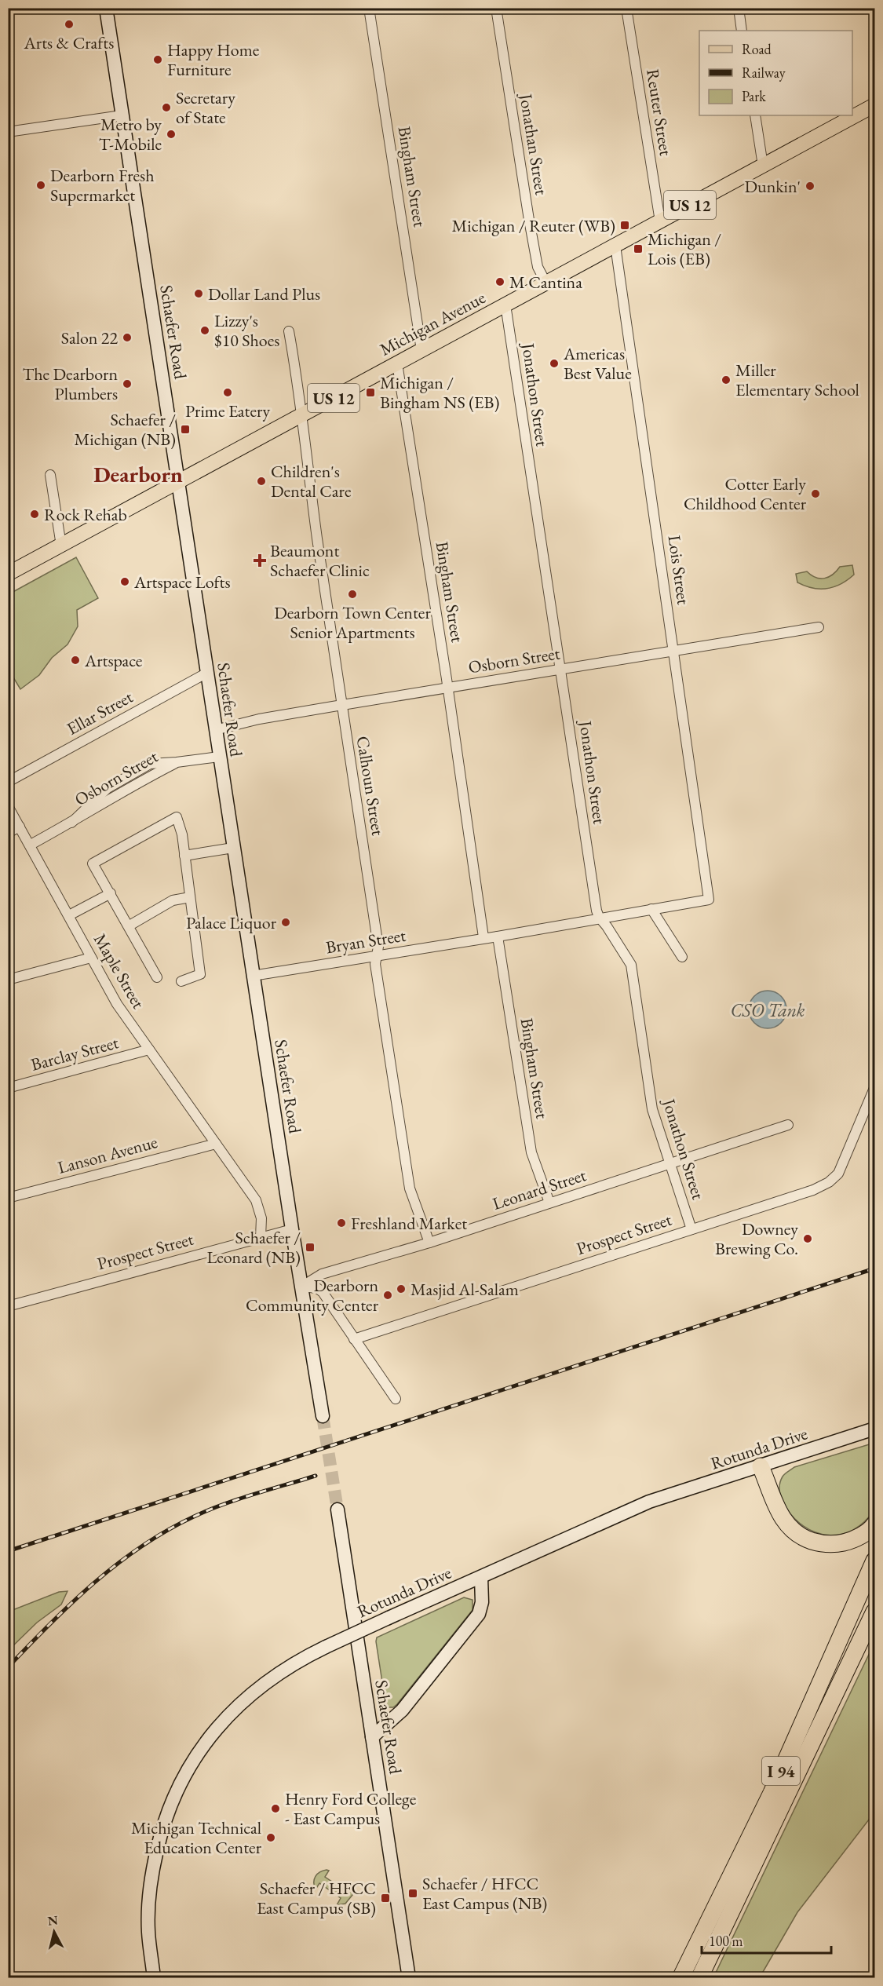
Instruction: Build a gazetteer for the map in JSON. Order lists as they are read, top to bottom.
{
  "streets": {
    "highway": ["I 94"],
    "main road": [
      "US 12",
      "Michigan Avenue",
      "Schaefer Road",
      "Rotunda Drive"
    ],
    "street": [
      "Reuter Street",
      "Jonathan Street",
      "Bingham Street",
      "Jonathon Street",
      "Lois Street",
      "Osborn Street",
      "Ellar Street",
      "Calhoun Street",
      "Bryan Street",
      "Maple Street",
      "Barclay Street",
      "Lanson Avenue",
      "Leonard Street",
      "Prospect Street"
    ]
  },
  "crossings": [
    ["Reuter Street", "Michigan Avenue"],
    ["Jonathan Street", "Michigan Avenue"],
    ["Bingham Street", "Michigan Avenue"],
    ["Bingham Street", "Osborn Street"],
    ["Bingham Street", "Bryan Street"],
    ["Bingham Street", "Leonard Street"],
    ["Michigan Avenue", "Schaefer Road"],
    ["Michigan Avenue", "Jonathon Street"],
    ["Michigan Avenue", "Lois Street"],
    ["Michigan Avenue", "Calhoun Street"],
    ["Schaefer Road", "Osborn Street"],
    ["Schaefer Road", "Ellar Street"],
    ["Schaefer Road", "Bryan Street"],
    ["Schaefer Road", "Leonard Street"],
    ["Schaefer Road", "Prospect Street"],
    ["Jonathon Street", "Osborn Street"],
    ["Jonathon Street", "Leonard Street"],
    ["Jonathon Street", "Prospect Street"],
    ["Lois Street", "Osborn Street"],
    ["Osborn Street", "Calhoun Street"],
    ["Osborn Street", "Maple Street"],
    ["Calhoun Street", "Bryan Street"],
    ["Calhoun Street", "Leonard Street"],
    ["Maple Street", "Barclay Street"],
    ["Maple Street", "Lanson Avenue"],
    ["Maple Street", "Prospect Street"]
  ],
  "districts": ["Dearborn"],
  "water": ["CSO Tank"],
  "places": {
    "other": [
      "Arts & Crafts",
      "Happy Home Furniture",
      "Secretary of State",
      "Metro by T-Mobile",
      "Dearborn Fresh Supermarket",
      "Dunkin'",
      "M Cantina",
      "Dollar Land Plus",
      "Lizzy's $10 Shoes",
      "Salon 22",
      "Americas Best Value",
      "Miller Elementary School",
      "The Dearborn Plumbers",
      "Prime Eatery",
      "Children's Dental Care",
      "Cotter Early Childhood Center",
      "Rock Rehab",
      "Artspace Lofts",
      "Dearborn Town Center Senior Apartments",
      "Artspace",
      "Palace Liquor",
      "Freshland Market",
      "Downey Brewing Co.",
      "Masjid Al-Salam",
      "Dearborn Community Center",
      "Henry Ford College - East Campus",
      "Michigan Technical Education Center"
    ],
    "transit": [
      "Michigan / Reuter (WB)",
      "Michigan / Lois (EB)",
      "Michigan / Bingham NS (EB)",
      "Schaefer / Michigan (NB)",
      "Schaefer / Leonard (NB)",
      "Schaefer / HFCC East Campus (NB)",
      "Schaefer / HFCC East Campus (SB)"
    ],
    "health": ["Beaumont Schaefer Clinic"]
  },
  "legend": ["Road", "Railway", "Park"],
  "scale_bar": "100 m",
  "north": "top"
}
